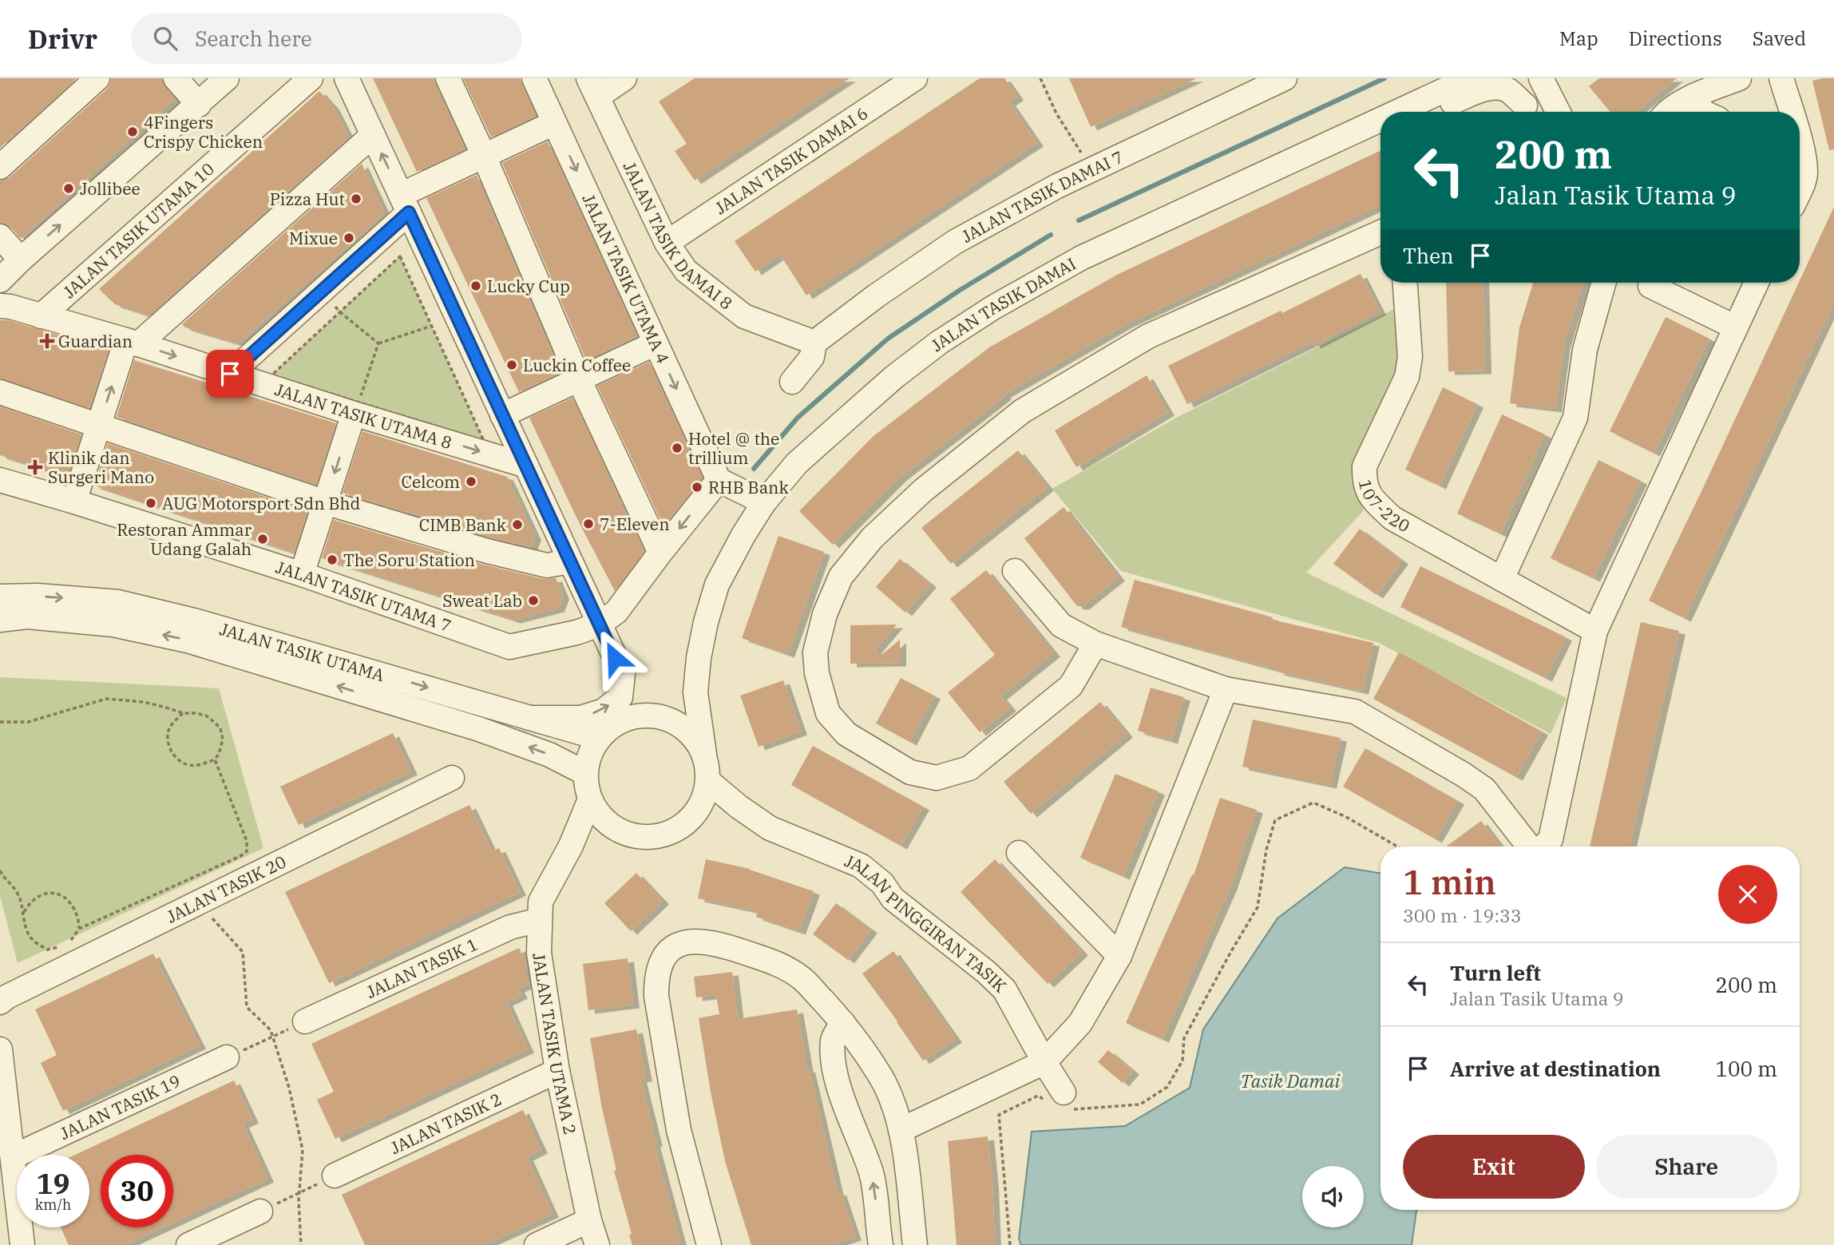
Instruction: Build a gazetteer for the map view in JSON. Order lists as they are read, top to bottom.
{
  "streets": {
    "street": [
      "JALAN TASIK DAMAI 6",
      "JALAN TASIK DAMAI 7",
      "JALAN TASIK UTAMA 10",
      "JALAN TASIK DAMAI 8",
      "JALAN TASIK UTAMA 4",
      "JALAN TASIK DAMAI",
      "JALAN TASIK UTAMA 8",
      "107-220",
      "JALAN TASIK UTAMA 7",
      "JALAN TASIK UTAMA",
      "JALAN TASIK 20",
      "JALAN PINGGIRAN TASIK",
      "JALAN TASIK 1",
      "JALAN TASIK UTAMA 2",
      "JALAN TASIK 19",
      "JALAN TASIK 2"
    ]
  },
  "crossings": [
    ["JALAN TASIK DAMAI 6", "JALAN TASIK DAMAI 8"],
    ["JALAN TASIK DAMAI 7", "JALAN TASIK DAMAI 8"],
    ["JALAN TASIK UTAMA 10", "JALAN TASIK UTAMA 8"],
    ["JALAN TASIK DAMAI", "JALAN TASIK UTAMA"],
    ["JALAN TASIK DAMAI", "JALAN PINGGIRAN TASIK"],
    ["JALAN TASIK DAMAI", "JALAN TASIK UTAMA 2"],
    ["JALAN TASIK UTAMA", "JALAN PINGGIRAN TASIK"],
    ["JALAN TASIK UTAMA", "JALAN TASIK UTAMA 2"],
    ["JALAN PINGGIRAN TASIK", "JALAN TASIK UTAMA 2"],
    ["JALAN TASIK 1", "JALAN TASIK UTAMA 2"],
    ["JALAN TASIK UTAMA 2", "JALAN TASIK 2"]
  ],
  "water": ["Tasik Damai"],
  "places": {
    "other": [
      "4Fingers Crispy Chicken",
      "Jollibee",
      "Pizza Hut",
      "Mixue",
      "Lucky Cup",
      "Luckin Coffee",
      "Hotel @ the trillium",
      "Celcom",
      "RHB Bank",
      "AUG Motorsport Sdn Bhd",
      "7-Eleven",
      "CIMB Bank",
      "Restoran Ammar Udang Galah",
      "The Soru Station",
      "Sweat Lab"
    ],
    "health": ["Guardian", "Klinik dan Surgeri Mano"]
  },
  "page": {
    "header": "Drivr",
    "search": "Search here",
    "nav": ["Map", "Directions", "Saved"],
    "turn": ["200 m", "Jalan Tasik Utama 9"],
    "then": "Then",
    "heading": ["1 min", "300 m · 19:33"],
    "list": [
      {
        "name": "Turn left",
        "note": "Jalan Tasik Utama 9",
        "value": "200 m"
      },
      {
        "name": "Arrive at destination",
        "value": "100 m"
      }
    ],
    "buttons": ["Exit", "Share"],
    "speed": "19 km/h",
    "limit": "30"
  }
}
